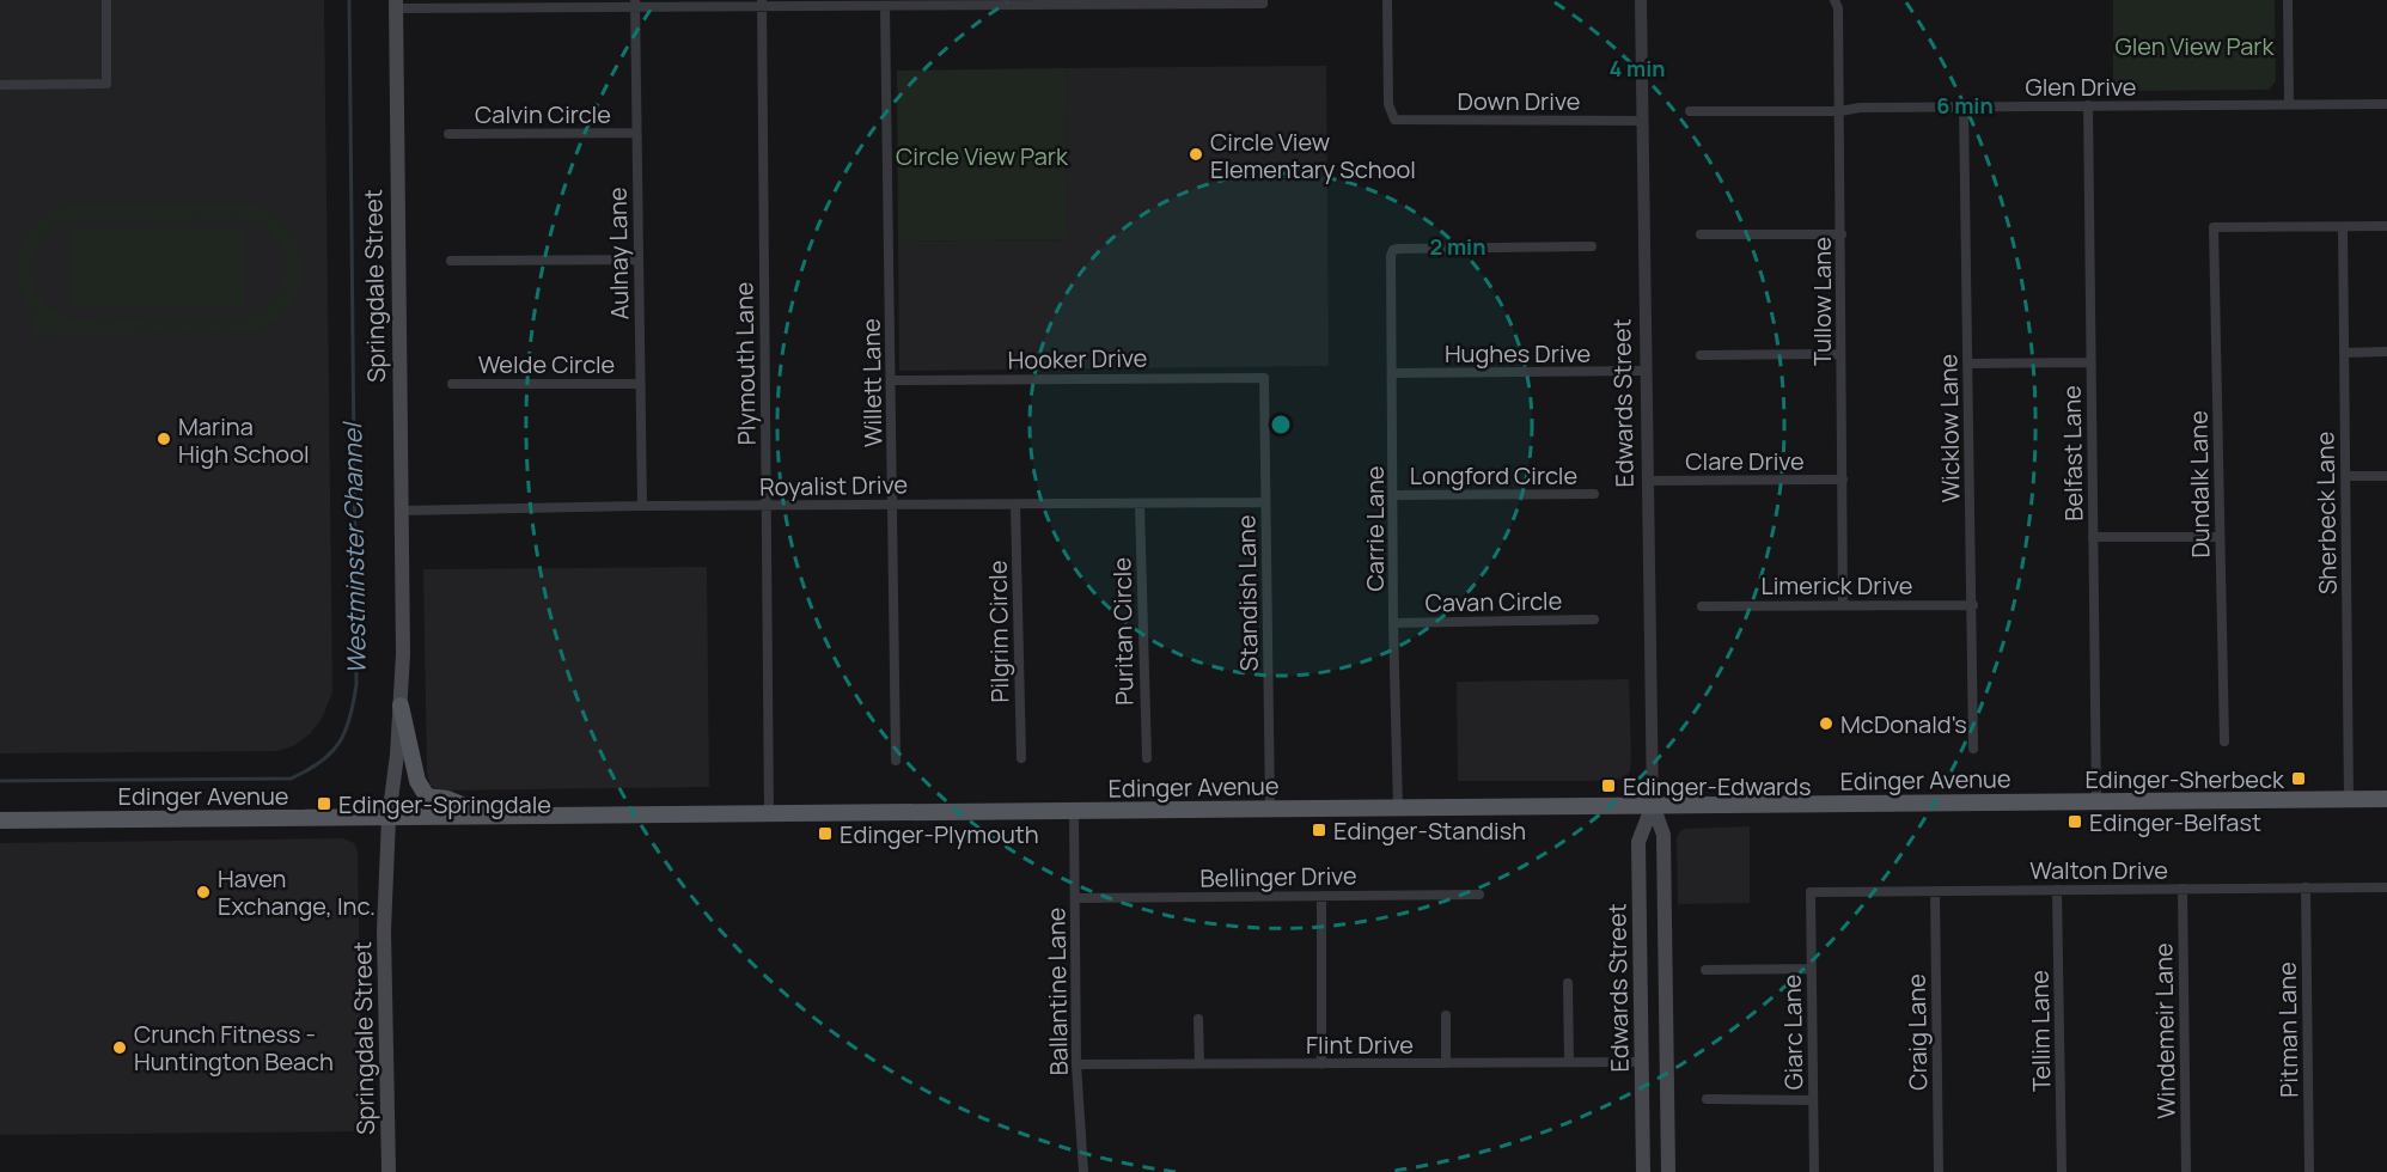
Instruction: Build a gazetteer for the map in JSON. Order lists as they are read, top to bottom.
{
  "streets": {
    "main road": ["Springdale Street", "Edwards Street", "Edinger Avenue"],
    "street": [
      "Glen Drive",
      "Down Drive",
      "Calvin Circle",
      "Aulnay Lane",
      "Tullow Lane",
      "Hughes Drive",
      "Hooker Drive",
      "Welde Circle",
      "Plymouth Lane",
      "Willett Lane",
      "Wicklow Lane",
      "Belfast Lane",
      "Clare Drive",
      "Longford Circle",
      "Dundalk Lane",
      "Royalist Drive",
      "Sherbeck Lane",
      "Carrie Lane",
      "Limerick Drive",
      "Standish Lane",
      "Cavan Circle",
      "Pilgrim Circle",
      "Puritan Circle",
      "Walton Drive",
      "Bellinger Drive",
      "Ballantine Lane",
      "Pitman Lane",
      "Tellim Lane",
      "Windemeir Lane",
      "Giarc Lane",
      "Craig Lane",
      "Flint Drive"
    ]
  },
  "crossings": [
    ["Glen Drive", "Tullow Lane"],
    ["Glen Drive", "Wicklow Lane"],
    ["Glen Drive", "Belfast Lane"],
    ["Down Drive", "Edwards Street"],
    ["Calvin Circle", "Aulnay Lane"],
    ["Aulnay Lane", "Welde Circle"],
    ["Aulnay Lane", "Royalist Drive"],
    ["Springdale Street", "Royalist Drive"],
    ["Springdale Street", "Edinger Avenue"],
    ["Tullow Lane", "Clare Drive"],
    ["Tullow Lane", "Limerick Drive"],
    ["Hughes Drive", "Edwards Street"],
    ["Hughes Drive", "Carrie Lane"],
    ["Hooker Drive", "Willett Lane"],
    ["Hooker Drive", "Standish Lane"],
    ["Plymouth Lane", "Royalist Drive"],
    ["Plymouth Lane", "Edinger Avenue"],
    ["Willett Lane", "Royalist Drive"],
    ["Edwards Street", "Clare Drive"],
    ["Edwards Street", "Edinger Avenue"],
    ["Edwards Street", "Flint Drive"],
    ["Wicklow Lane", "Limerick Drive"],
    ["Belfast Lane", "Edinger Avenue"],
    ["Longford Circle", "Carrie Lane"],
    ["Dundalk Lane", "Sherbeck Lane"],
    ["Royalist Drive", "Standish Lane"],
    ["Royalist Drive", "Pilgrim Circle"],
    ["Royalist Drive", "Puritan Circle"],
    ["Sherbeck Lane", "Edinger Avenue"],
    ["Carrie Lane", "Cavan Circle"],
    ["Carrie Lane", "Edinger Avenue"],
    ["Standish Lane", "Edinger Avenue"],
    ["Edinger Avenue", "Ballantine Lane"],
    ["Walton Drive", "Pitman Lane"],
    ["Walton Drive", "Tellim Lane"],
    ["Walton Drive", "Windemeir Lane"],
    ["Walton Drive", "Giarc Lane"],
    ["Walton Drive", "Craig Lane"],
    ["Bellinger Drive", "Ballantine Lane"],
    ["Ballantine Lane", "Flint Drive"]
  ],
  "water": ["Westminster Channel"],
  "parks": ["Glen View Park", "Circle View Park"],
  "places": {
    "other": [
      "Circle View Elementary School",
      "Marina High School",
      "McDonald's",
      "Haven Exchange, Inc.",
      "Crunch Fitness - Huntington Beach"
    ],
    "transit": [
      "Edinger-Sherbeck",
      "Edinger-Edwards",
      "Edinger-Springdale",
      "Edinger-Belfast",
      "Edinger-Standish",
      "Edinger-Plymouth"
    ]
  },
  "rings": ["4 min", "6 min", "2 min"]
}
